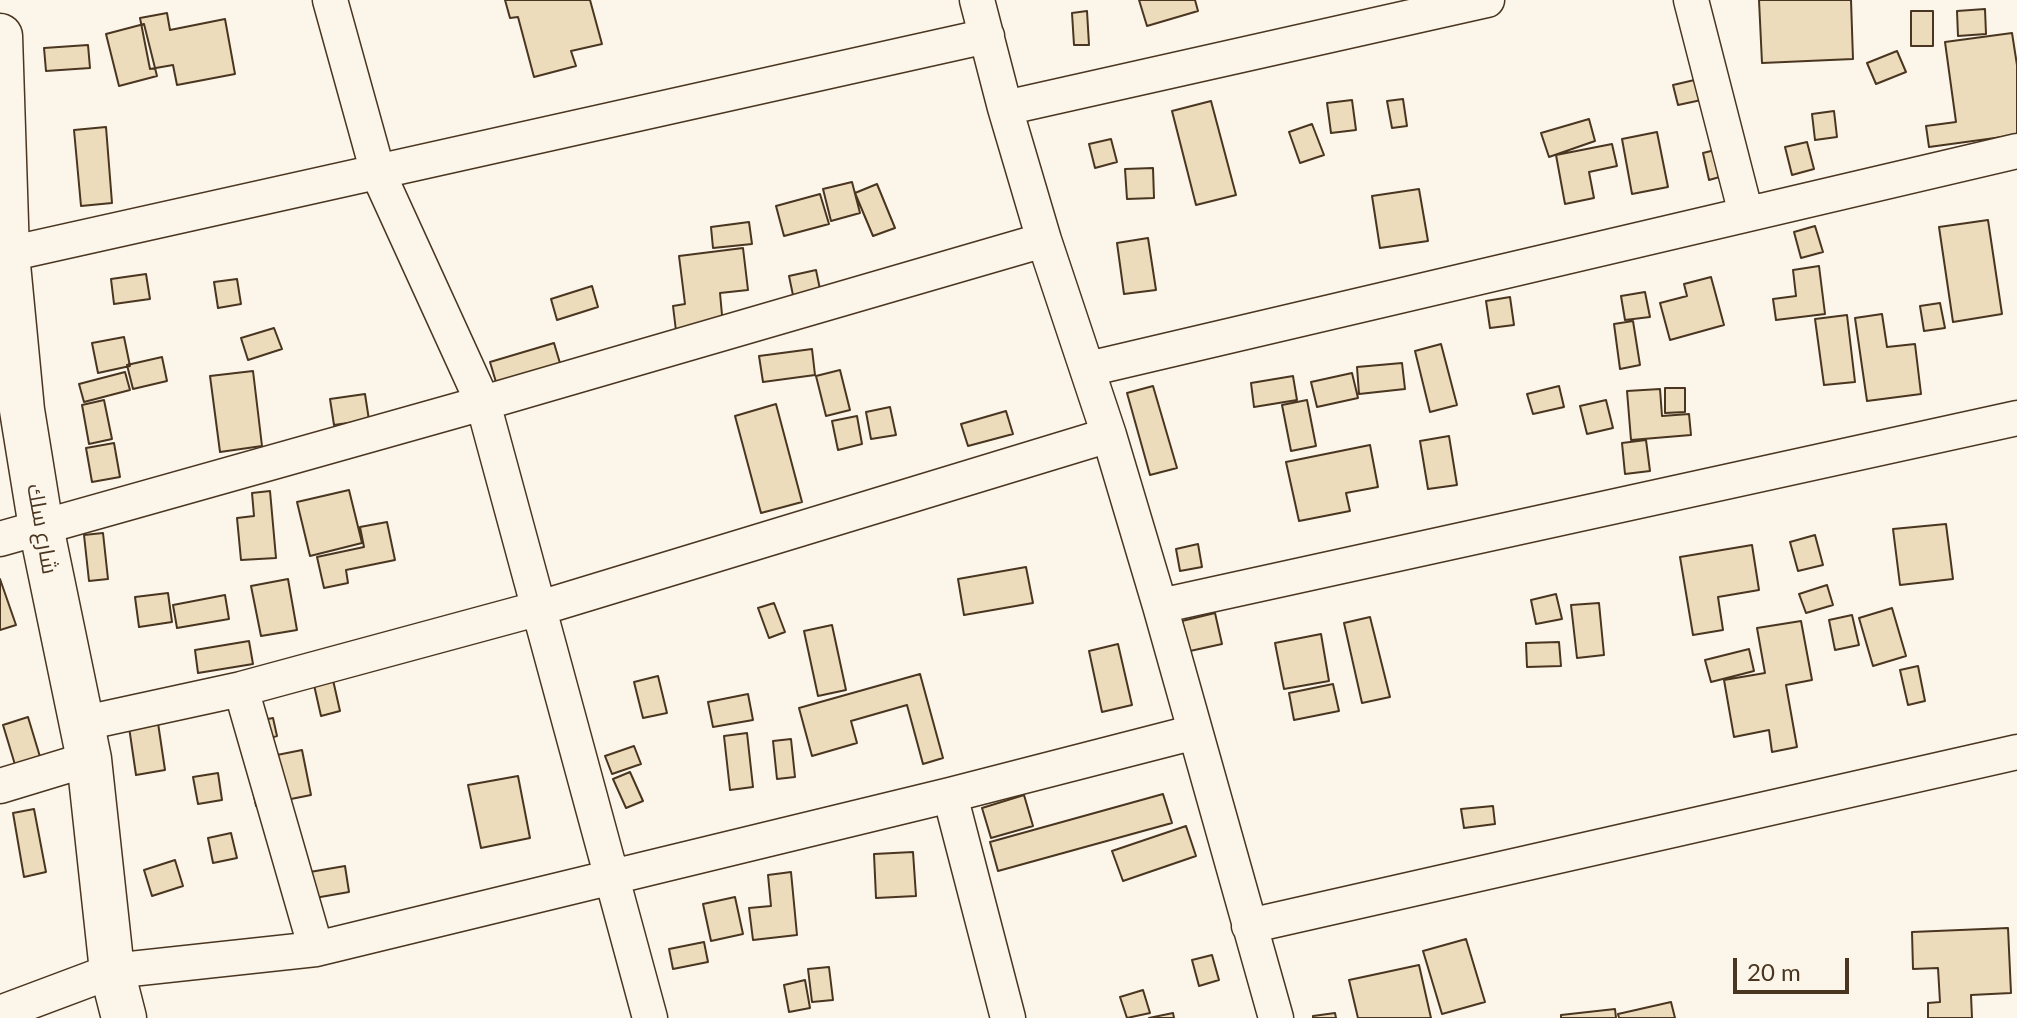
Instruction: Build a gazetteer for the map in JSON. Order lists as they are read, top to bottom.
{
  "streets": {
    "street": ["شارع سلك"]
  },
  "scale_bar": "20 m"
}
